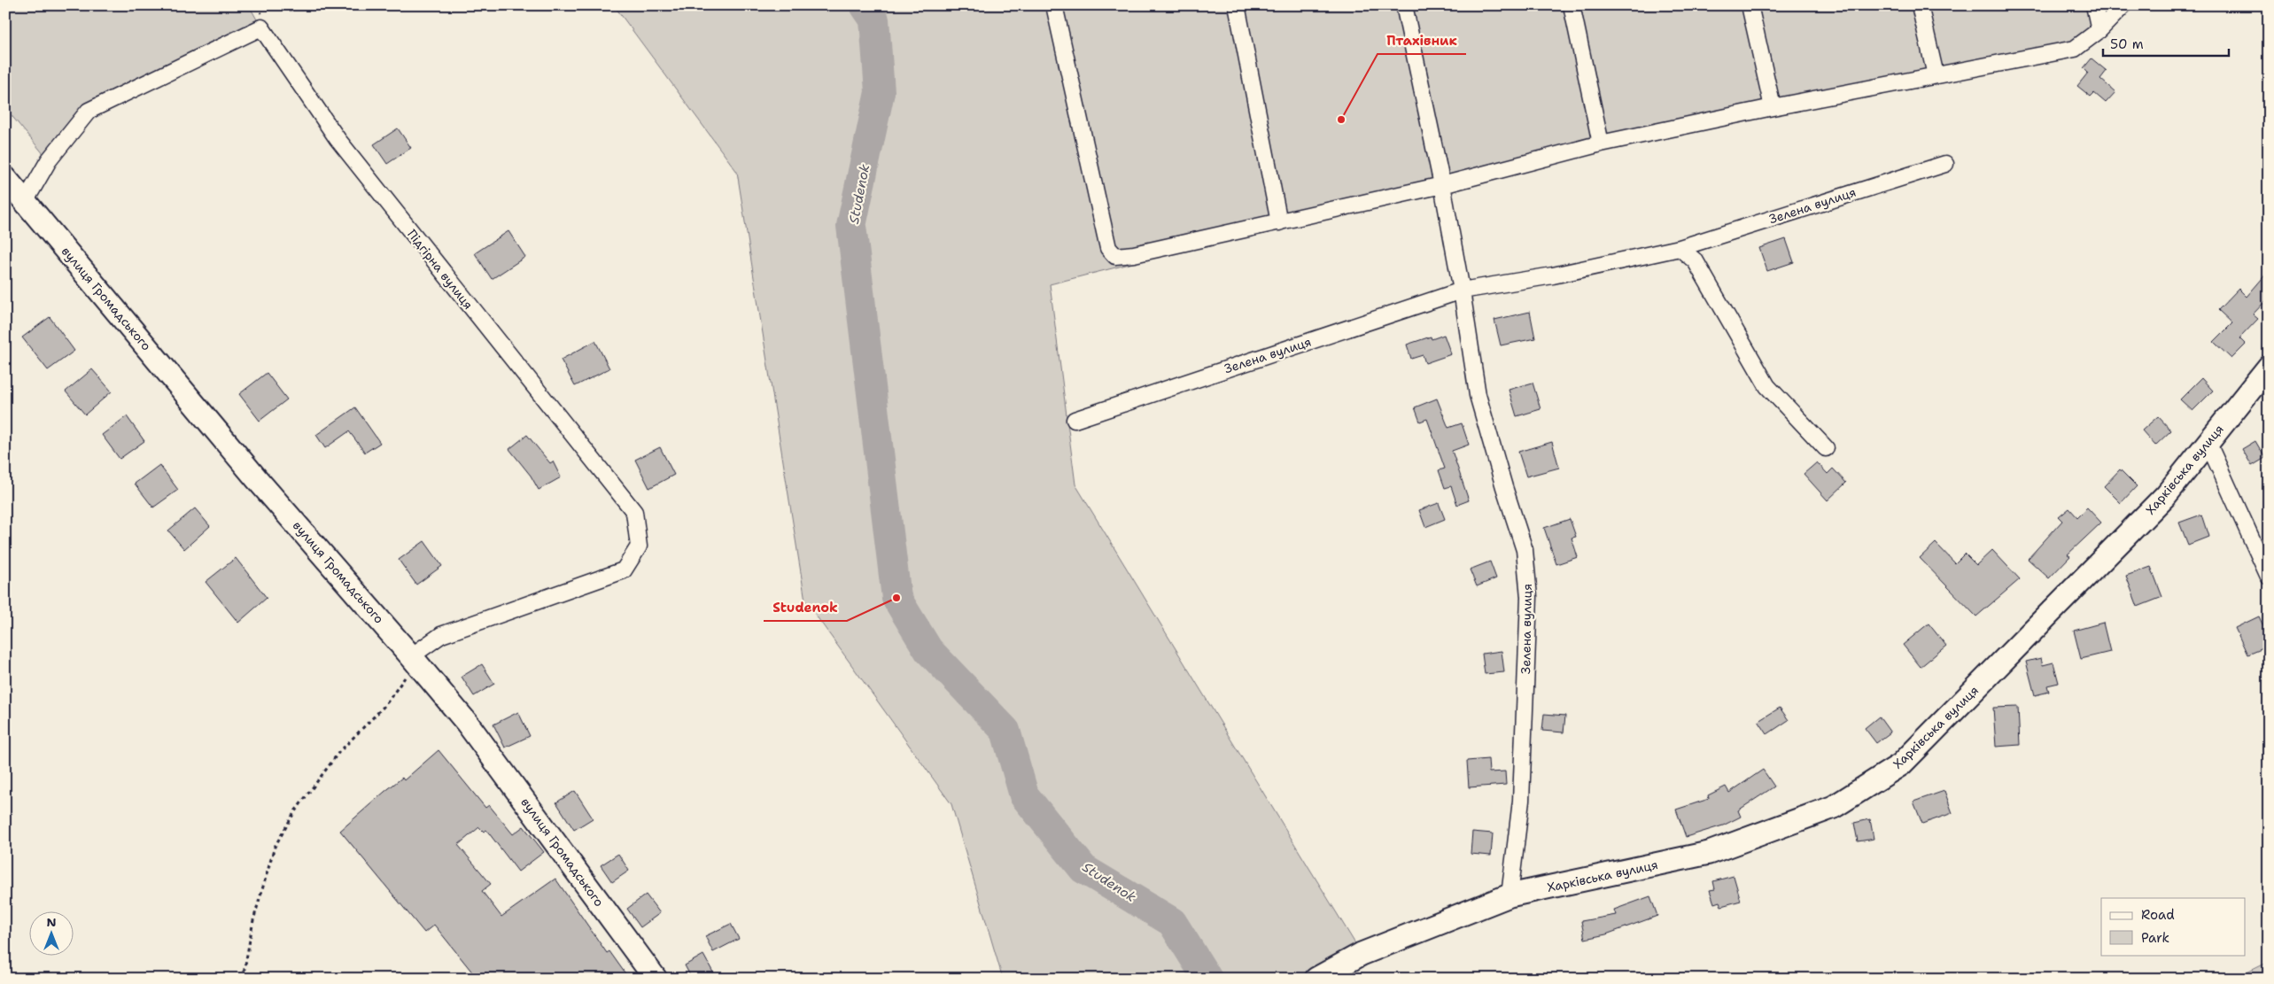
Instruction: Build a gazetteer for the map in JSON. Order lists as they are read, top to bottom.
{
  "streets": {
    "street": [
      "Зелена вулиця",
      "Підгірна вулиця",
      "вулиця Громадського",
      "Харківська вулиця"
    ]
  },
  "crossings": [
    ["Зелена вулиця", "Харківська вулиця"],
    ["Підгірна вулиця", "вулиця Громадського"]
  ],
  "water": ["Studenok"],
  "places": ["Птахівник", "Studenok"],
  "legend": ["Road", "Park"],
  "scale_bar": "50 m",
  "north": "top"
}
